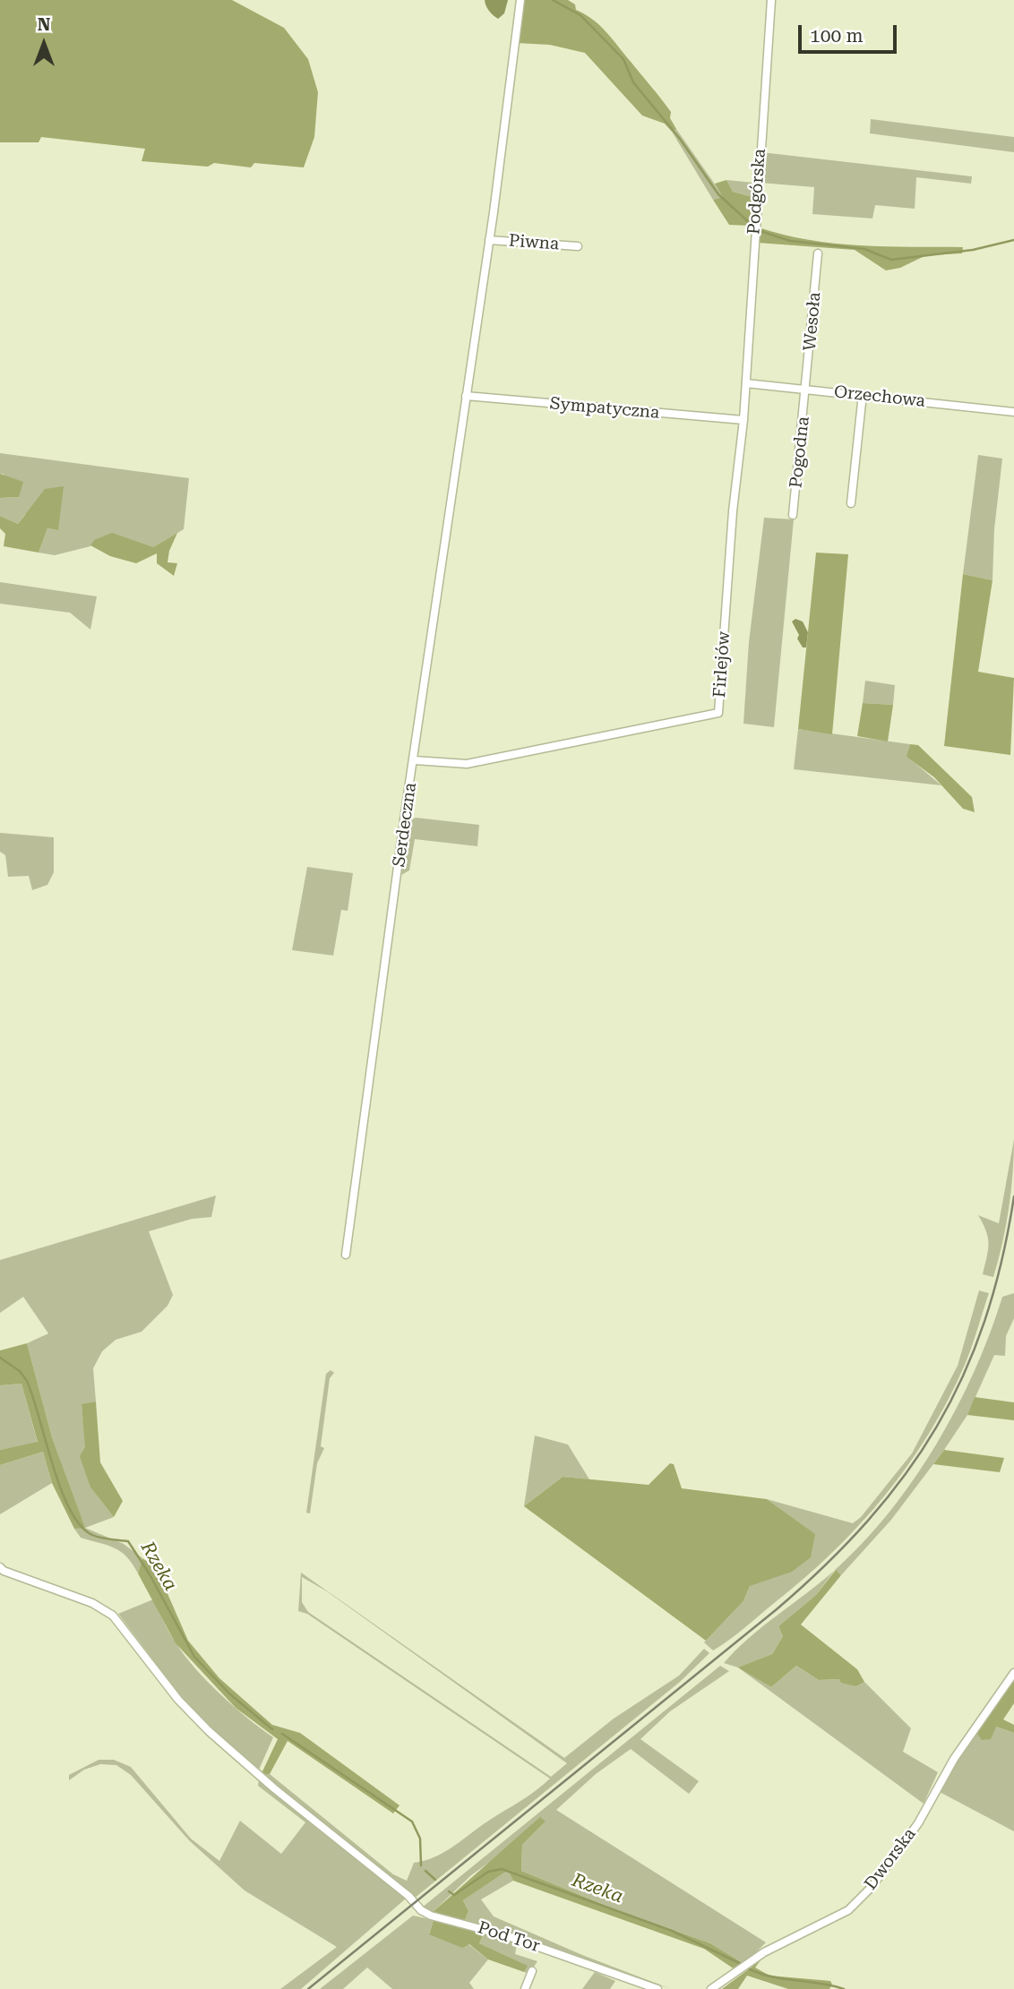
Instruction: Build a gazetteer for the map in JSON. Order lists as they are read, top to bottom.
{
  "streets": {
    "street": [
      "Podgórska",
      "Piwna",
      "Wesoła",
      "Orzechowa",
      "Sympatyczna",
      "Pogodna",
      "Firlejów",
      "Serdeczna",
      "Dworska",
      "Pod Tor"
    ]
  },
  "crossings": [
    ["Podgórska", "Orzechowa"],
    ["Podgórska", "Firlejów"],
    ["Piwna", "Serdeczna"],
    ["Wesoła", "Orzechowa"],
    ["Wesoła", "Pogodna"],
    ["Orzechowa", "Pogodna"],
    ["Orzechowa", "Firlejów"],
    ["Sympatyczna", "Firlejów"],
    ["Sympatyczna", "Serdeczna"],
    ["Firlejów", "Serdeczna"]
  ],
  "water": ["Rzeka"],
  "scale_bar": "100 m",
  "north": "top"
}
